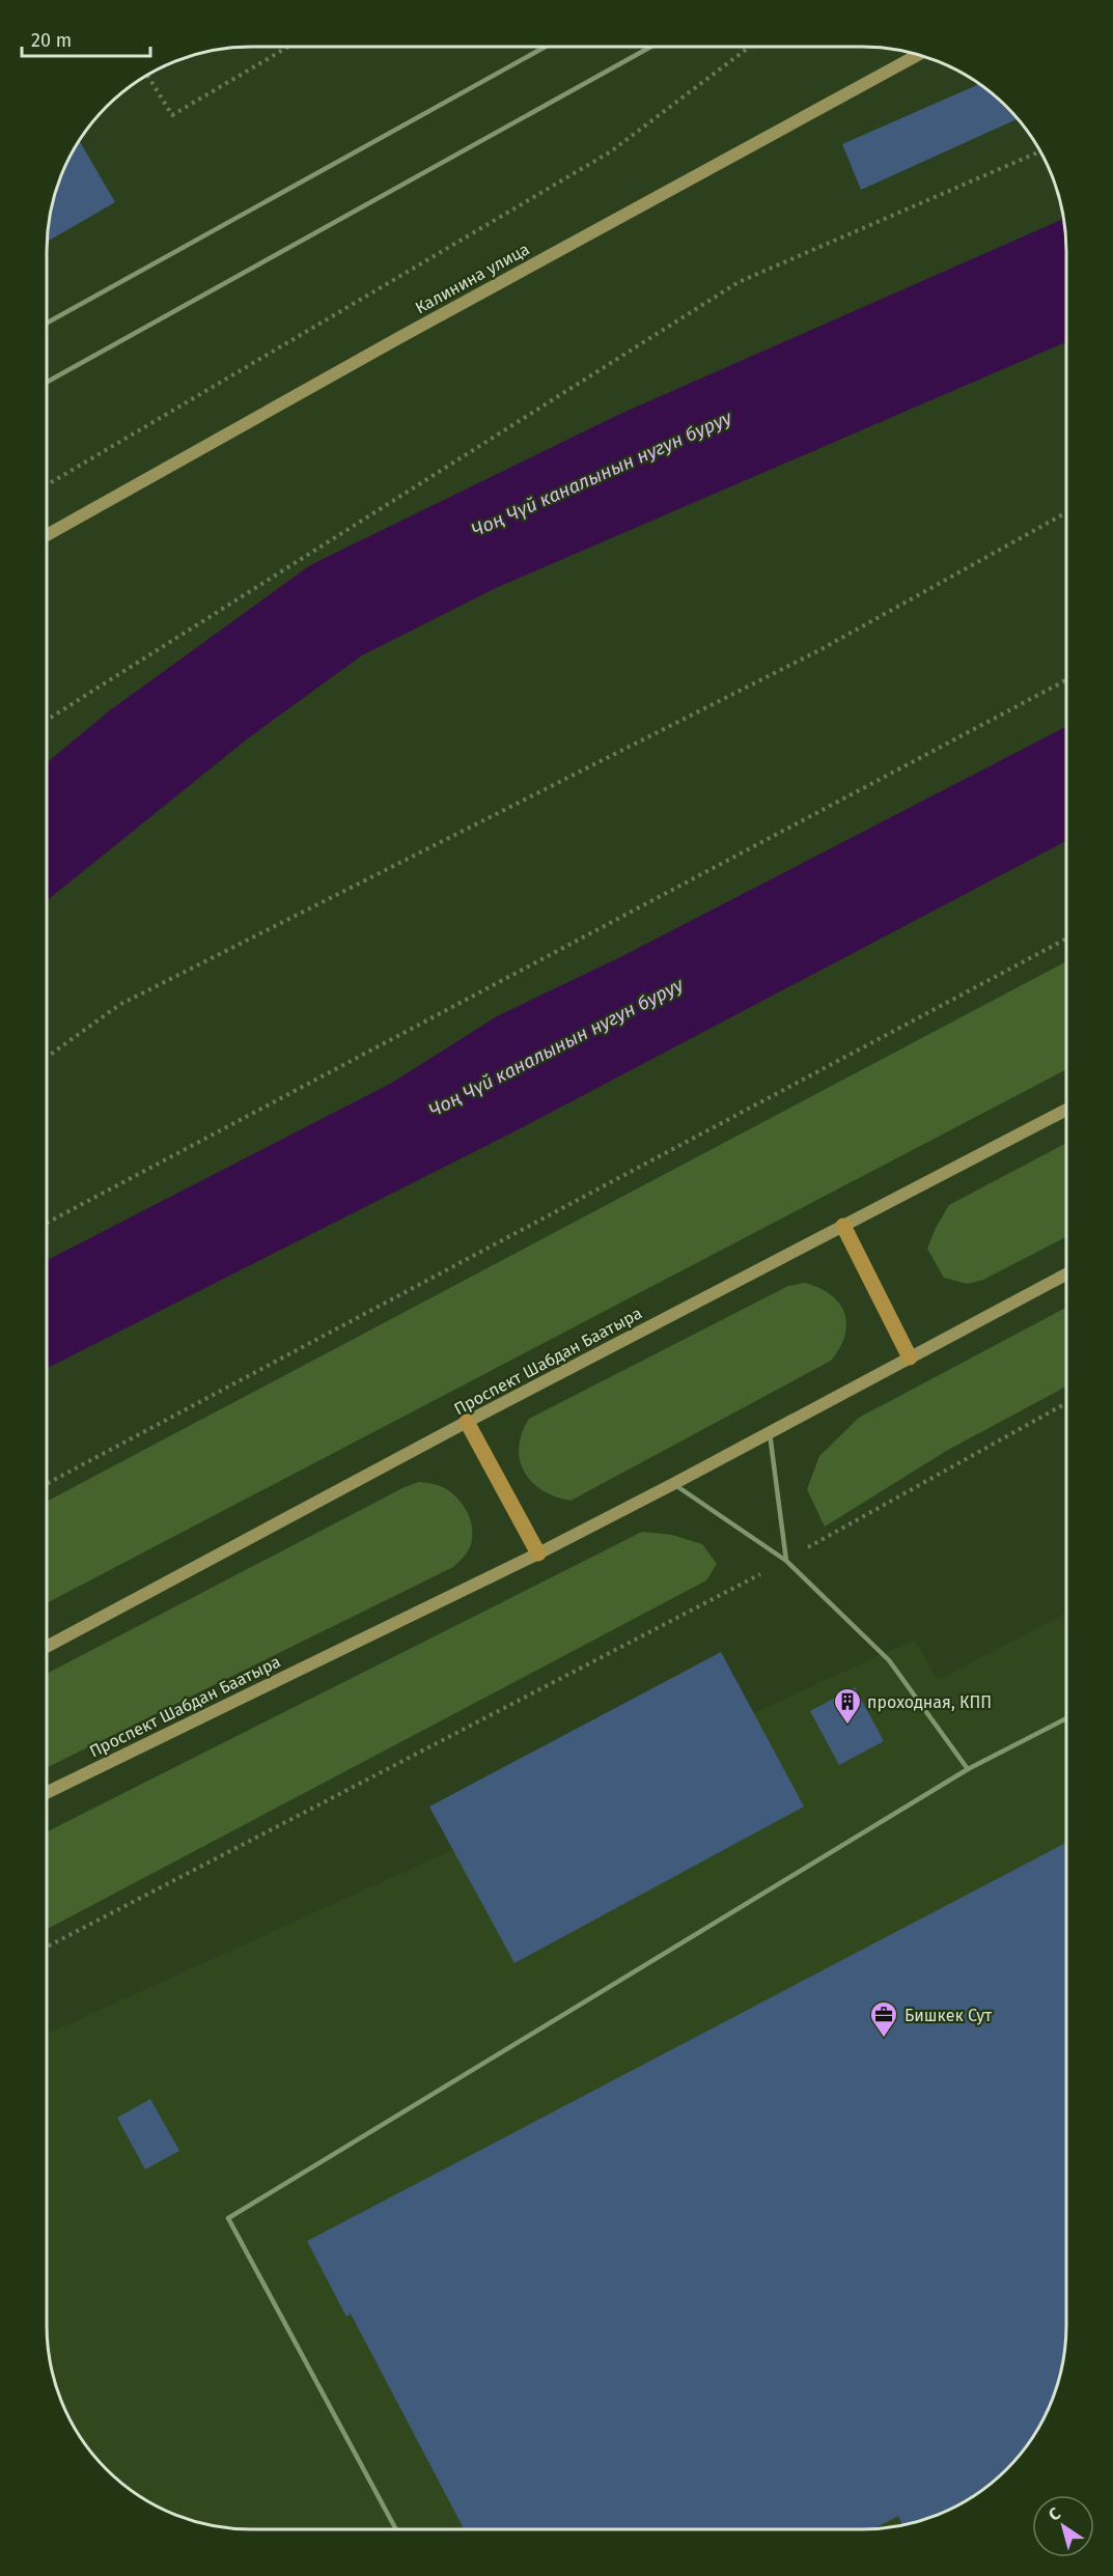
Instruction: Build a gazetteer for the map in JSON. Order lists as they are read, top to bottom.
{
  "streets": {
    "main road": ["Калинина улица", "Проспект Шабдан Баатыра"]
  },
  "water": ["Чоң Чүй каналынын нугун буруу"],
  "places": {
    "building": ["проходная, КПП"],
    "office": ["Бишкек Сут"]
  },
  "scale_bar": "20 m",
  "north": "top left"
}
